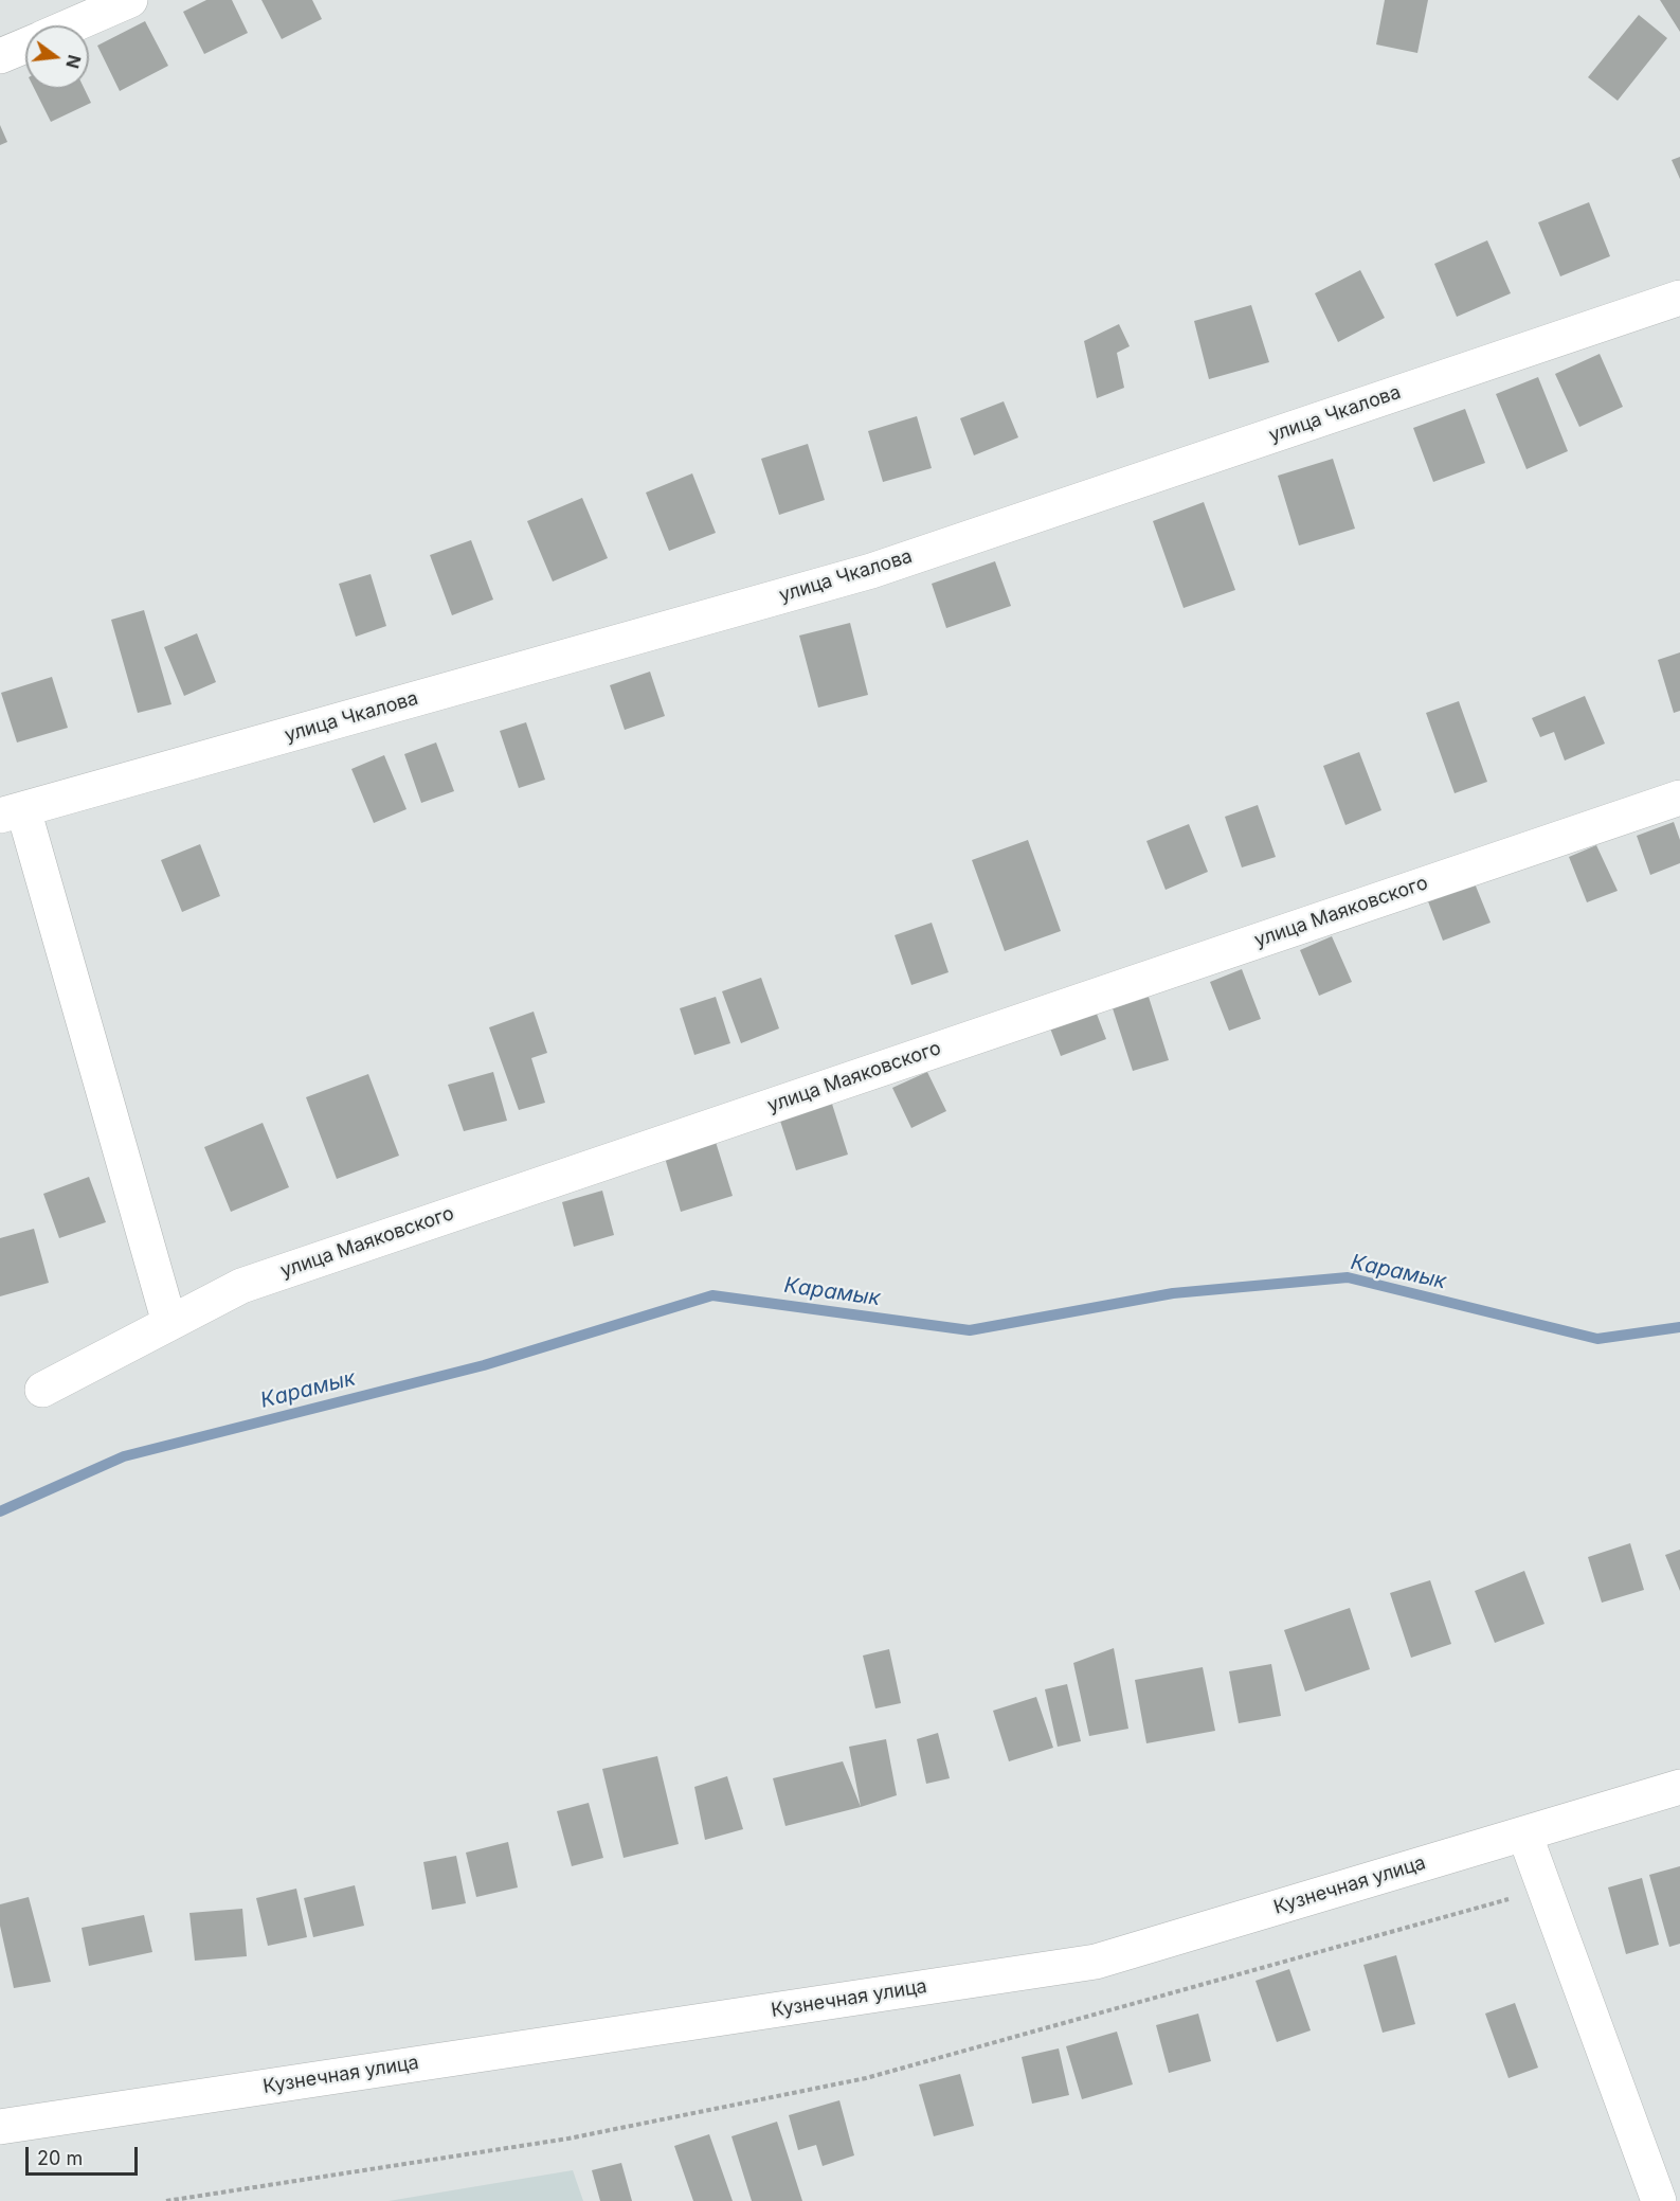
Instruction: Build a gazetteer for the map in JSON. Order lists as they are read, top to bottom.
{
  "streets": {
    "street": ["улица Чкалова", "улица Маяковского", "Кузнечная улица"]
  },
  "water": ["Карамык"],
  "scale_bar": "20 m",
  "north": "right"
}
